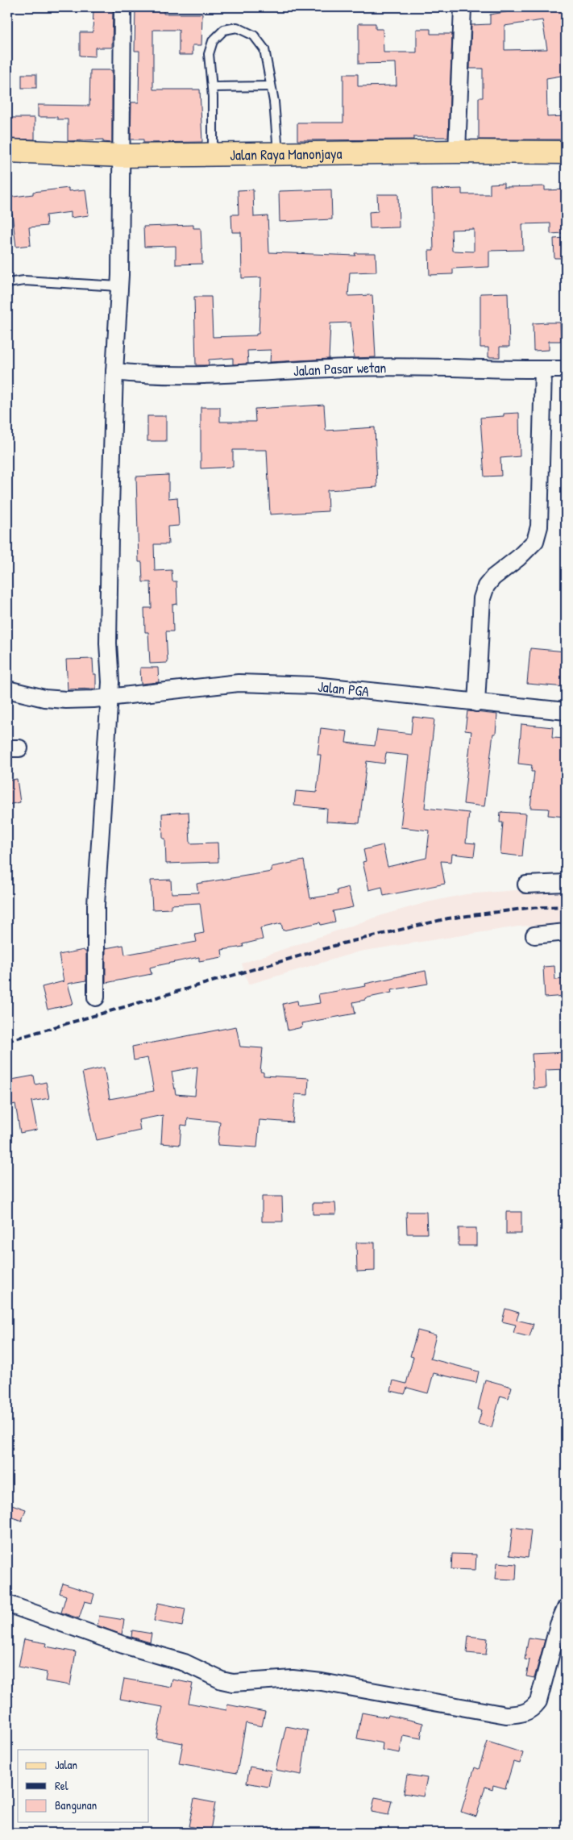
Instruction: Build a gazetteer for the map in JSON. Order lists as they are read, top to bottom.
{
  "streets": {
    "main road": ["Jalan Raya Manonjaya"],
    "street": ["Jalan Pasar wetan", "Jalan PGA"]
  },
  "legend": ["Jalan", "Rel", "Bangunan"]
}
